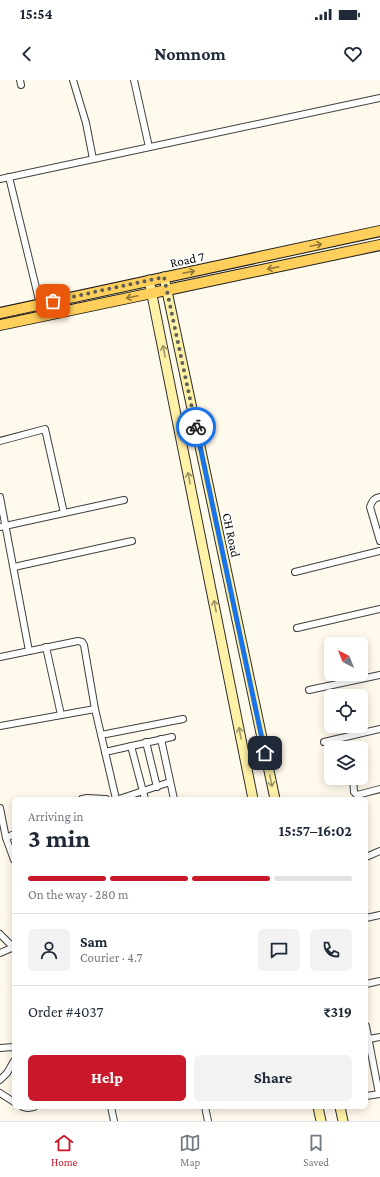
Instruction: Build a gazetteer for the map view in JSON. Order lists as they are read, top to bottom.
{
  "streets": {
    "main road": ["Road 7"],
    "street": ["CH Road"]
  },
  "crossings": [
    ["Road 7", "CH Road"]
  ],
  "north": "top left",
  "page": {
    "status": "15:54",
    "header": "Nomnom",
    "heading": ["3 min", "Arriving in", "15:57–16:02"],
    "panel": [
      "Sam",
      "Courier · 4.7",
      "Order #4037",
      "₹319"
    ],
    "bar": "On the way · 280 m",
    "buttons": ["Help", "Share"],
    "tabs": ["Home", "Map", "Saved"]
  }
}
